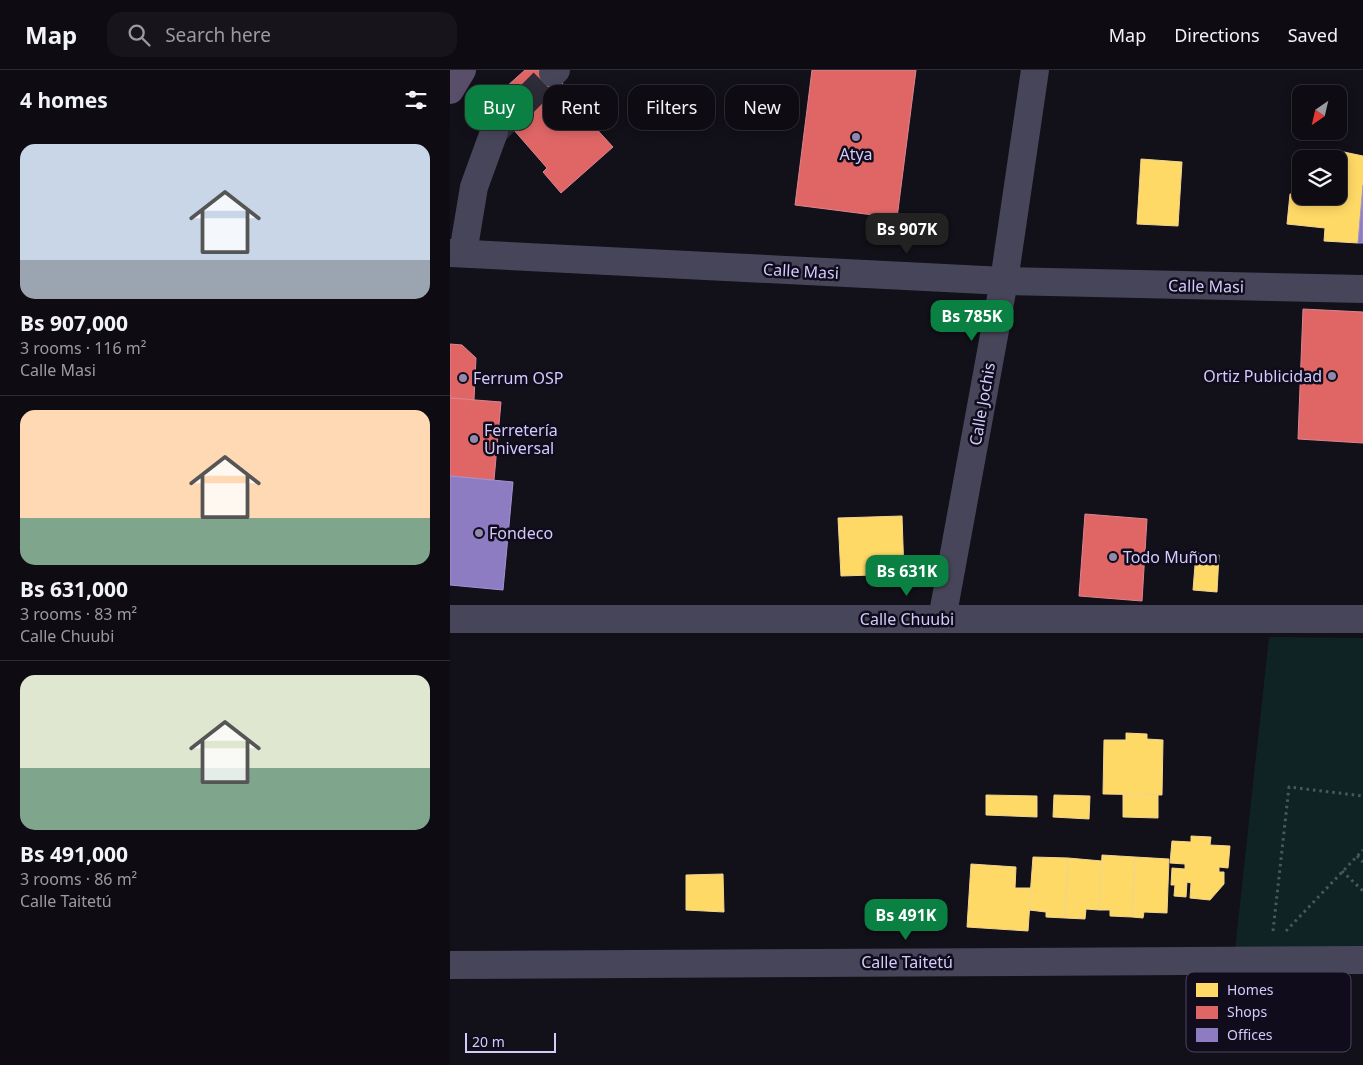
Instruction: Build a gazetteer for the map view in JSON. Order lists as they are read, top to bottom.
{
  "streets": {
    "street": [
      "Calle Masi",
      "Calle Jochis",
      "Calle Chuubi",
      "Calle Taitetú"
    ]
  },
  "crossings": [
    ["Calle Masi", "Calle Jochis"],
    ["Calle Jochis", "Calle Chuubi"]
  ],
  "places": [
    "Atya",
    "Ortiz Publicidad",
    "Ferrum OSP",
    "Ferretería Universal",
    "Fondeco",
    "Todo Muñon"
  ],
  "legend": ["Homes", "Shops", "Offices"],
  "scale_bar": "20 m",
  "north": "bottom left",
  "page": {
    "header": "Map",
    "search": "Search here",
    "nav": ["Map", "Directions", "Saved"],
    "heading": "4 homes",
    "chip": [
      "Buy",
      "Rent",
      "Filters",
      "New"
    ],
    "list": [
      {
        "name": "Bs 907,000",
        "note": "3 rooms · 116 m² · Calle Masi"
      },
      {
        "name": "Bs 631,000",
        "note": "3 rooms · 83 m² · Calle Chuubi"
      },
      {
        "name": "Bs 491,000",
        "note": "3 rooms · 86 m² · Calle Taitetú"
      }
    ],
    "price": [
      "Bs 907K",
      "Bs 785K",
      "Bs 631K",
      "Bs 491K"
    ],
    "scale": "20 m"
  }
}
